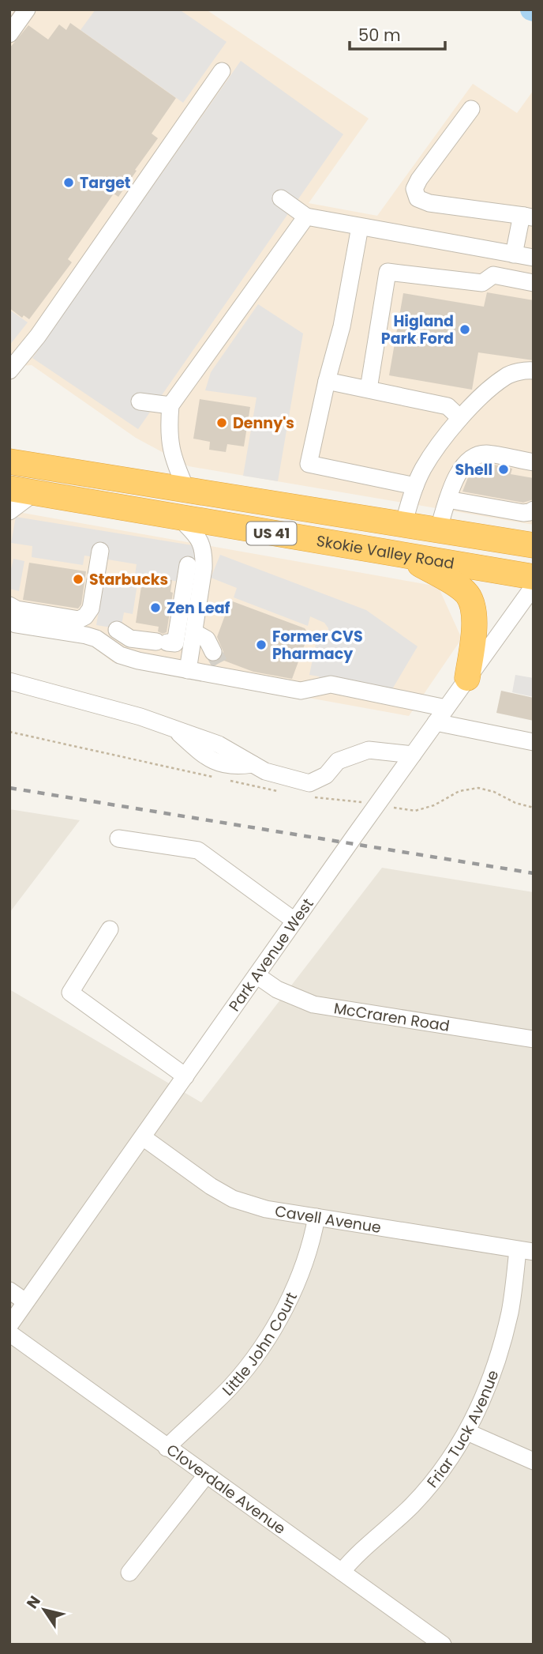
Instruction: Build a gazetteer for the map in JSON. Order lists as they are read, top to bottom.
{
  "streets": {
    "highway": ["US 41", "Skokie Valley Road"],
    "street": [
      "Park Avenue West",
      "McCraren Road",
      "Cavell Avenue",
      "Little John Court",
      "Friar Tuck Avenue",
      "Cloverdale Avenue"
    ]
  },
  "crossings": [
    ["Park Avenue West", "McCraren Road"],
    ["Park Avenue West", "Cavell Avenue"],
    ["Cavell Avenue", "Little John Court"],
    ["Cavell Avenue", "Friar Tuck Avenue"],
    ["Little John Court", "Cloverdale Avenue"],
    ["Friar Tuck Avenue", "Cloverdale Avenue"]
  ],
  "places": [
    "Target",
    "Higland Park Ford",
    "Denny's",
    "Shell",
    "Starbucks",
    "Zen Leaf",
    "Former CVS Pharmacy"
  ],
  "scale_bar": "50 m",
  "north": "top left"
}
